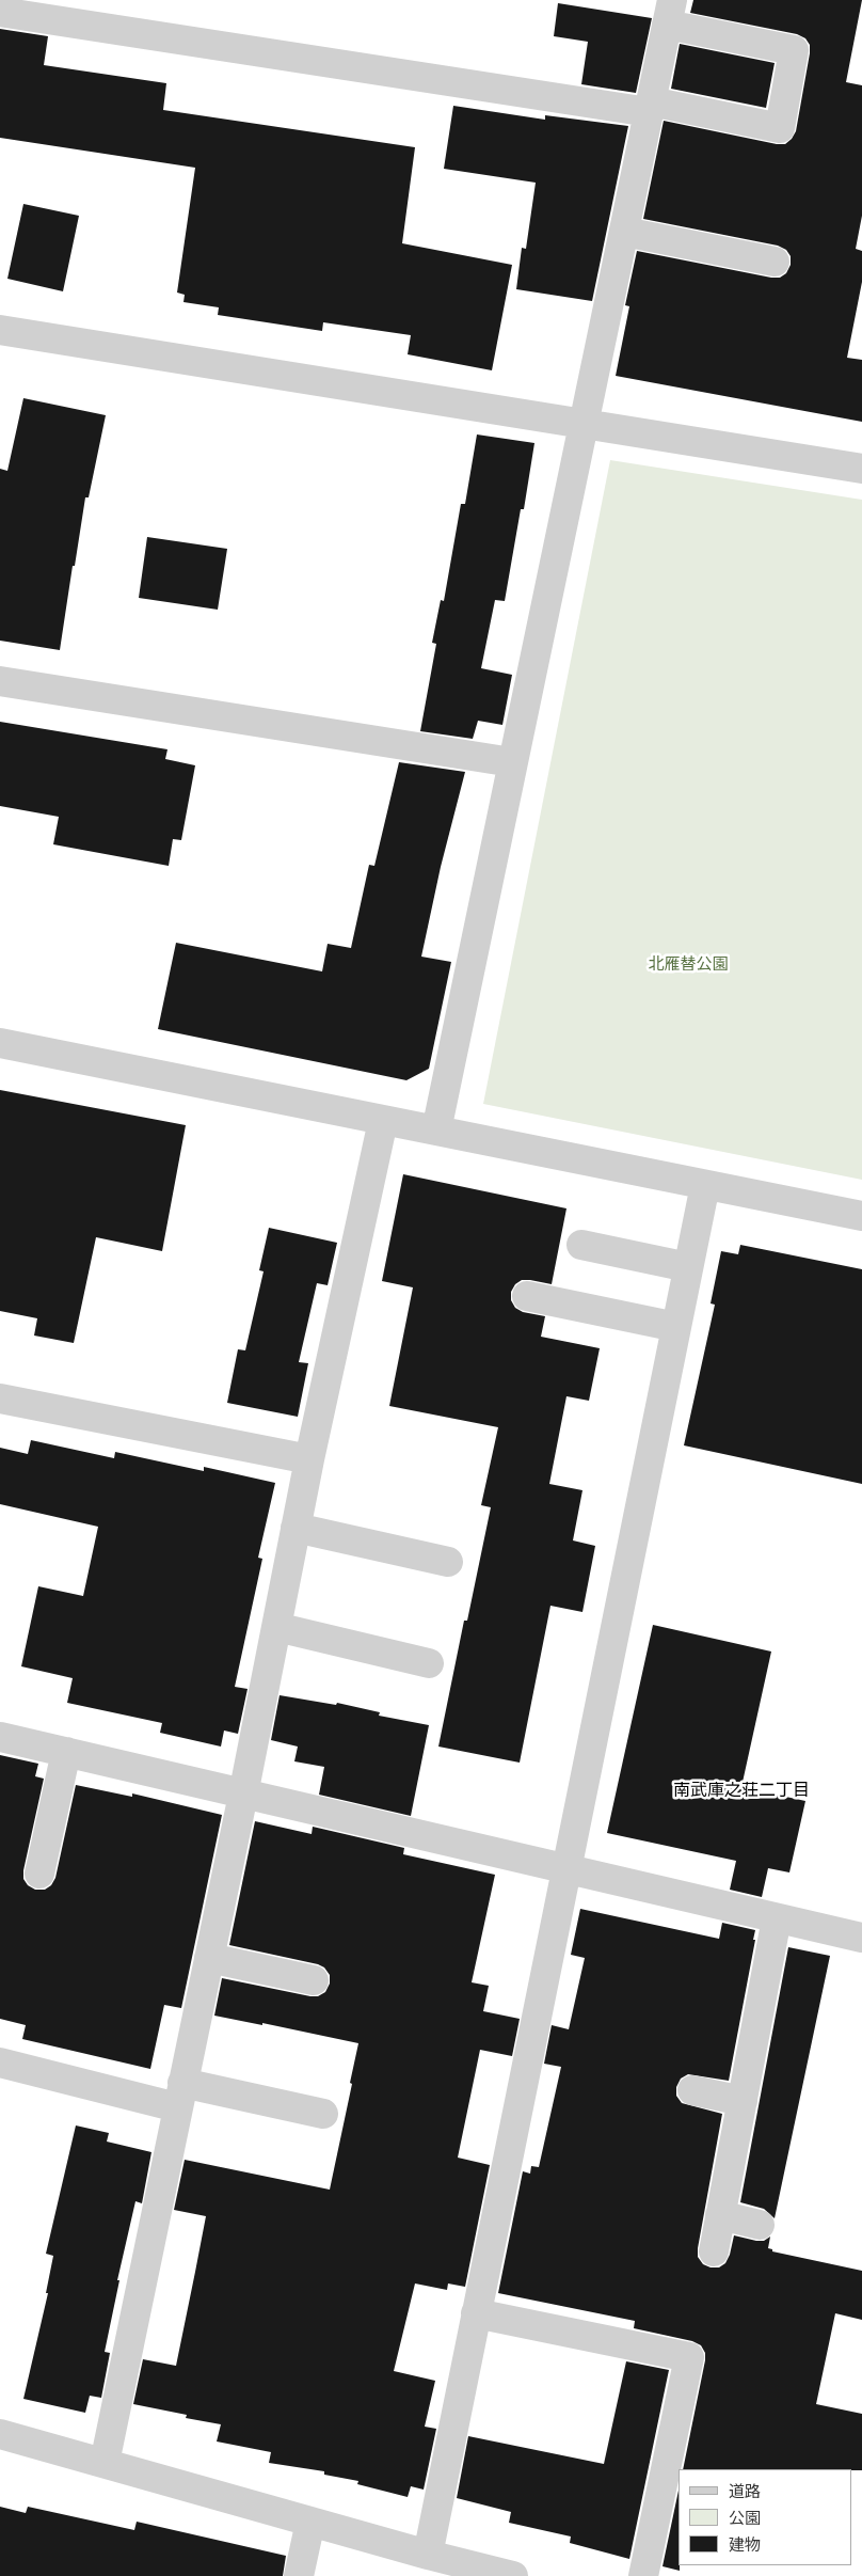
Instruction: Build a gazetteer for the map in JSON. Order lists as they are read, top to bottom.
{
  "districts": ["南武庫之荘二丁目"],
  "parks": ["北雁替公園"],
  "legend": ["道路", "公園", "建物"]
}
